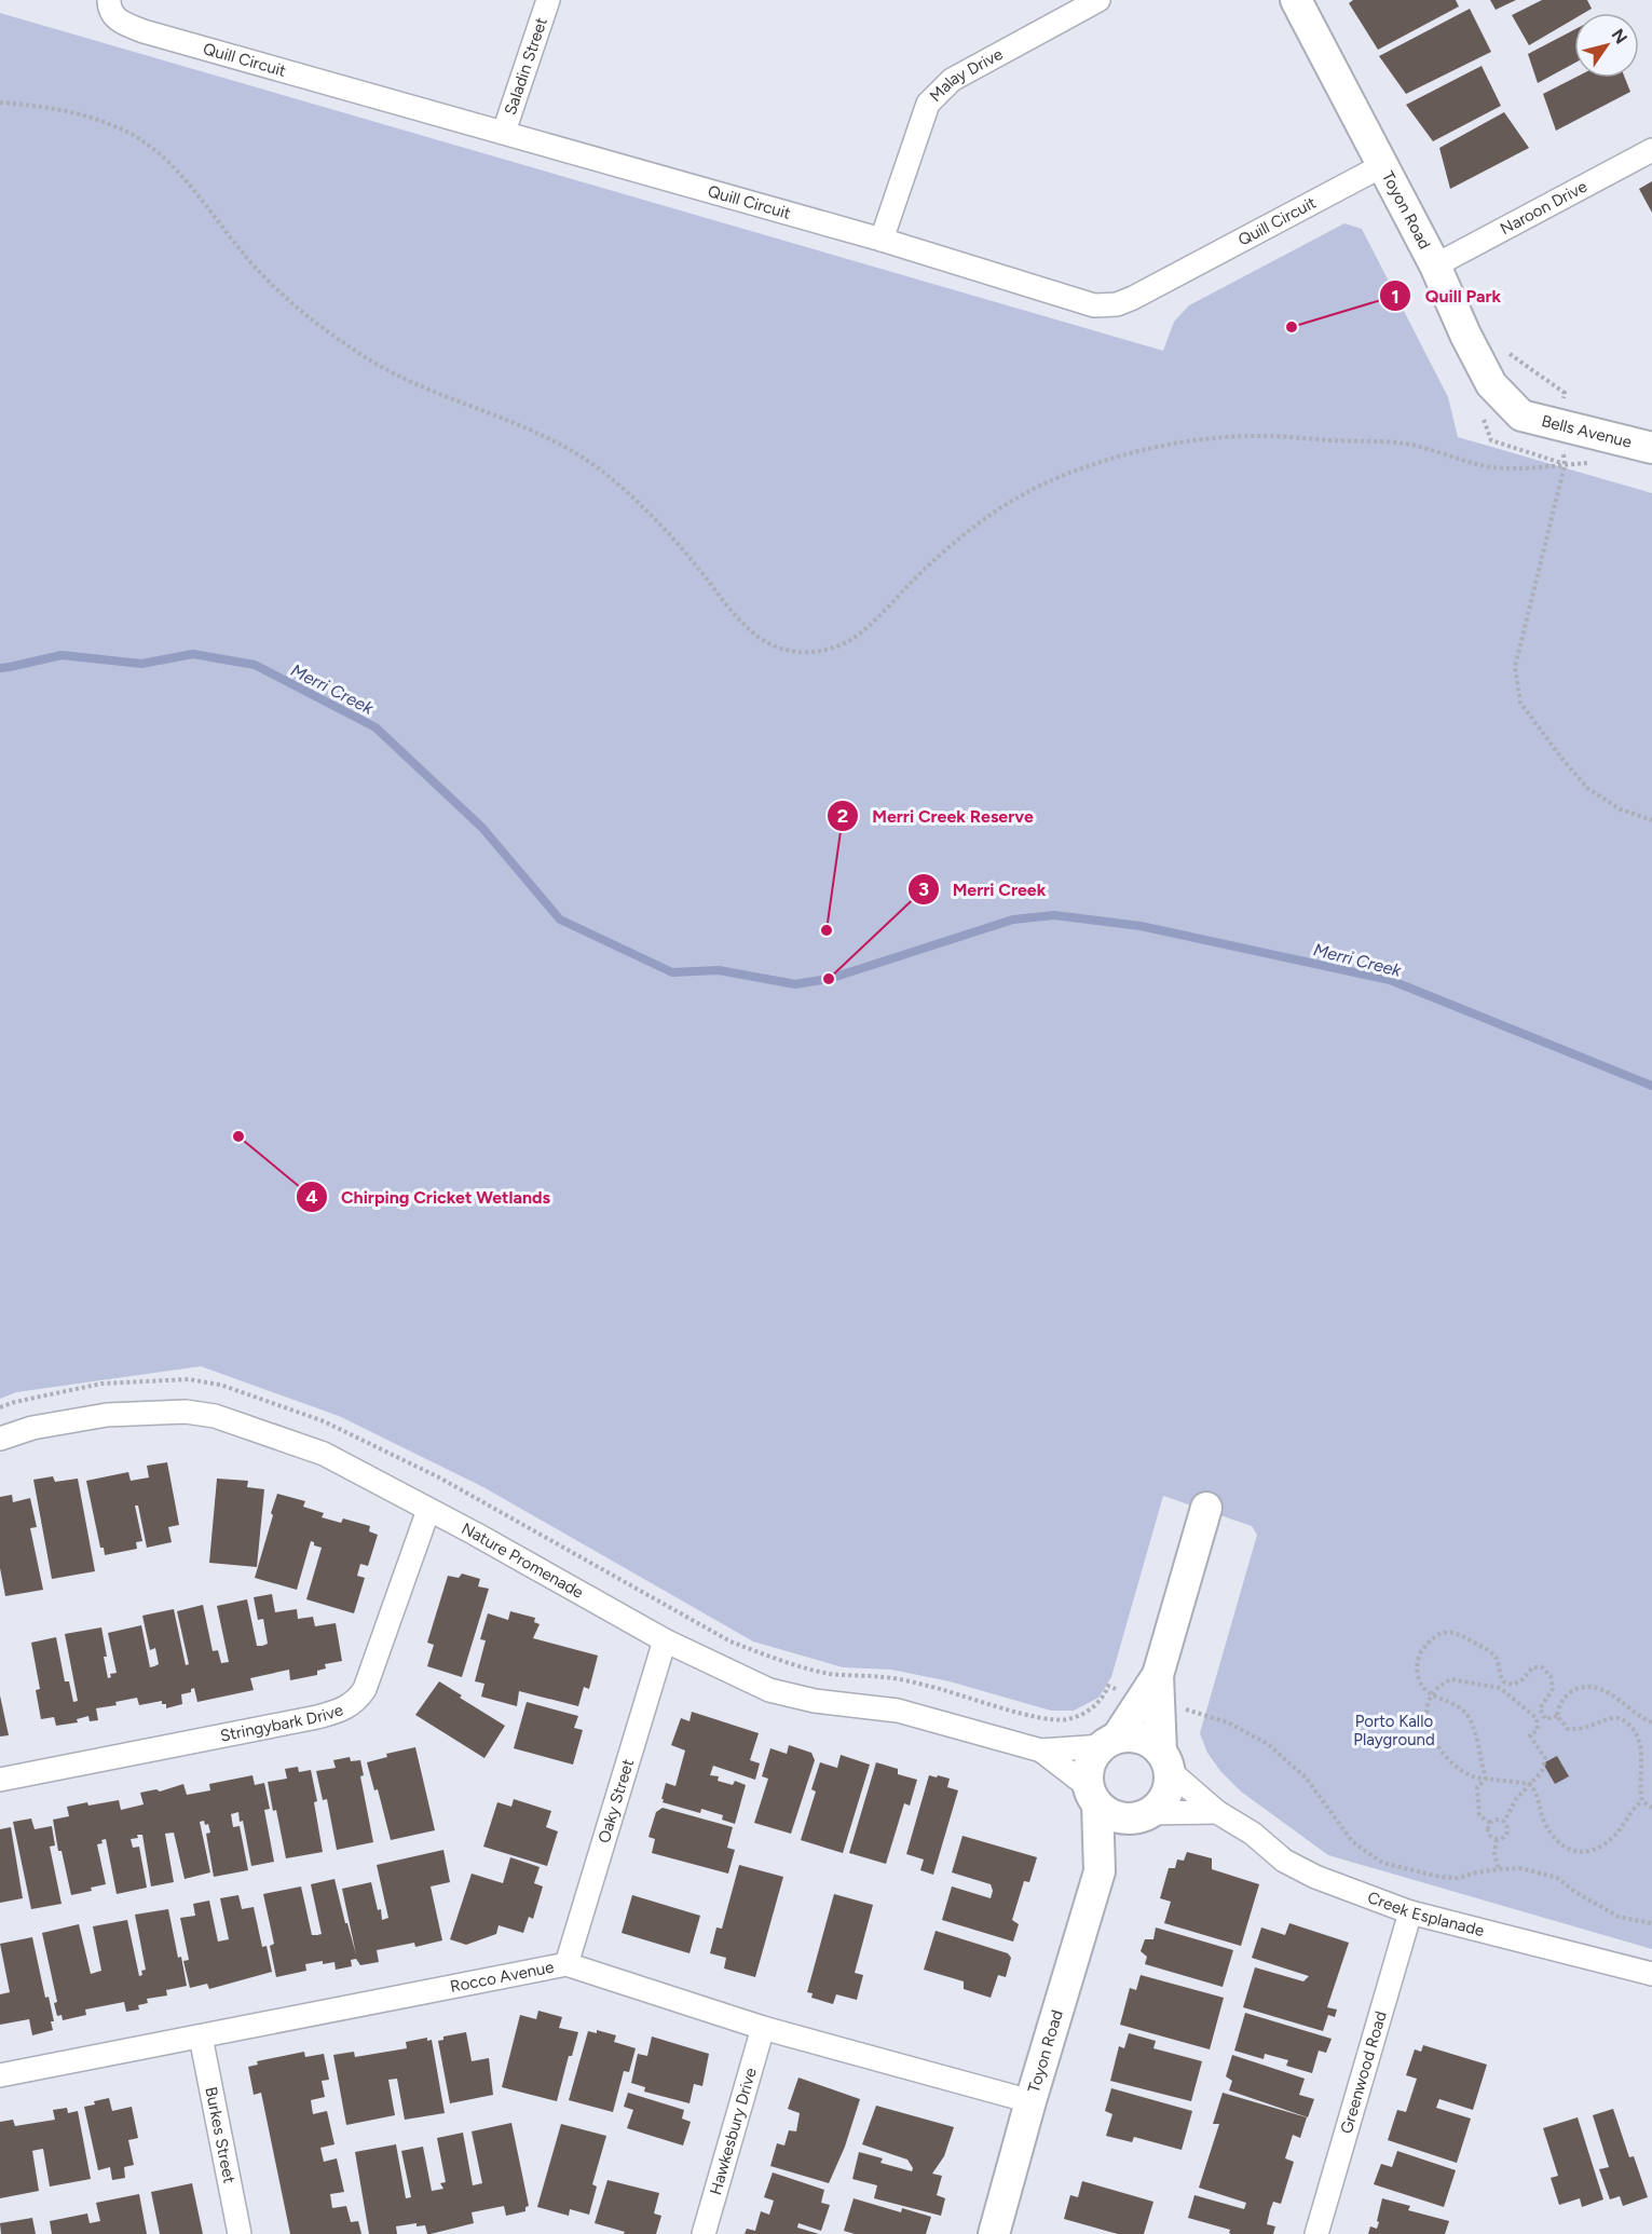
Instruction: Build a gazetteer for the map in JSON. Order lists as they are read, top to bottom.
{
  "streets": {
    "street": [
      "Quill Circuit",
      "Saladin Street",
      "Malay Drive",
      "Naroon Drive",
      "Toyon Road",
      "Bells Avenue",
      "Nature Promenade",
      "Stringybark Drive",
      "Oaky Street",
      "Creek Esplanade",
      "Rocco Avenue",
      "Greenwood Road",
      "Hawkesbury Drive",
      "Burkes Street"
    ]
  },
  "crossings": [
    ["Quill Circuit", "Saladin Street"],
    ["Quill Circuit", "Malay Drive"],
    ["Quill Circuit", "Toyon Road"],
    ["Naroon Drive", "Toyon Road"],
    ["Toyon Road", "Bells Avenue"],
    ["Toyon Road", "Nature Promenade"],
    ["Toyon Road", "Creek Esplanade"],
    ["Toyon Road", "Rocco Avenue"],
    ["Nature Promenade", "Stringybark Drive"],
    ["Nature Promenade", "Oaky Street"],
    ["Nature Promenade", "Creek Esplanade"],
    ["Oaky Street", "Rocco Avenue"],
    ["Creek Esplanade", "Greenwood Road"],
    ["Rocco Avenue", "Hawkesbury Drive"],
    ["Rocco Avenue", "Burkes Street"]
  ],
  "water": ["Merri Creek"],
  "parks": ["Porto Kallo Playground"],
  "places": [
    "Quill Park",
    "Merri Creek Reserve",
    "Merri Creek",
    "Chirping Cricket Wetlands"
  ],
  "north": "top right"
}
